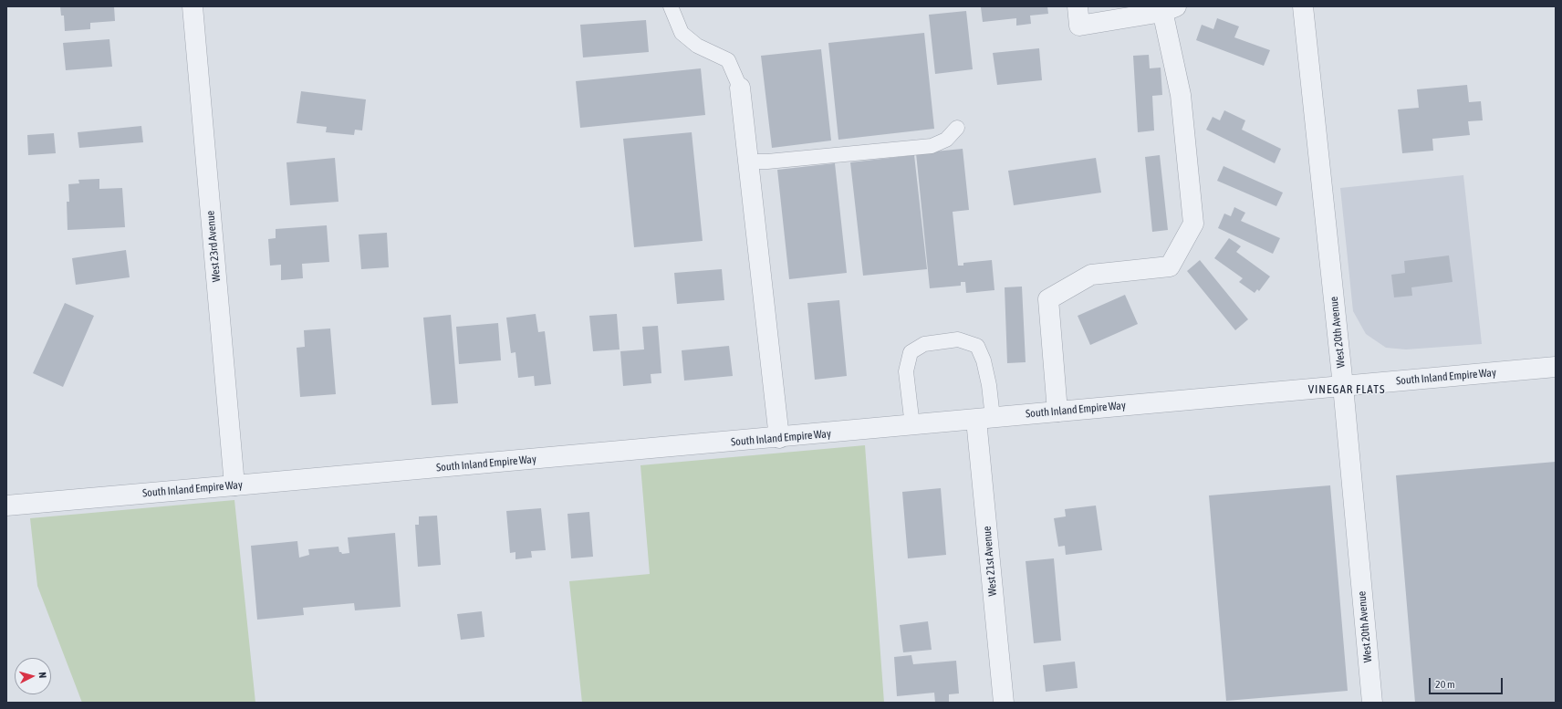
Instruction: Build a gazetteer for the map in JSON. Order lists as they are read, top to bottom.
{
  "streets": {
    "street": [
      "West 23rd Avenue",
      "West 20th Avenue",
      "South Inland Empire Way",
      "West 21st Avenue"
    ]
  },
  "crossings": [
    ["West 23rd Avenue", "South Inland Empire Way"],
    ["West 20th Avenue", "South Inland Empire Way"],
    ["South Inland Empire Way", "West 21st Avenue"]
  ],
  "districts": ["VINEGAR FLATS"],
  "scale_bar": "20 m",
  "north": "right"
}
